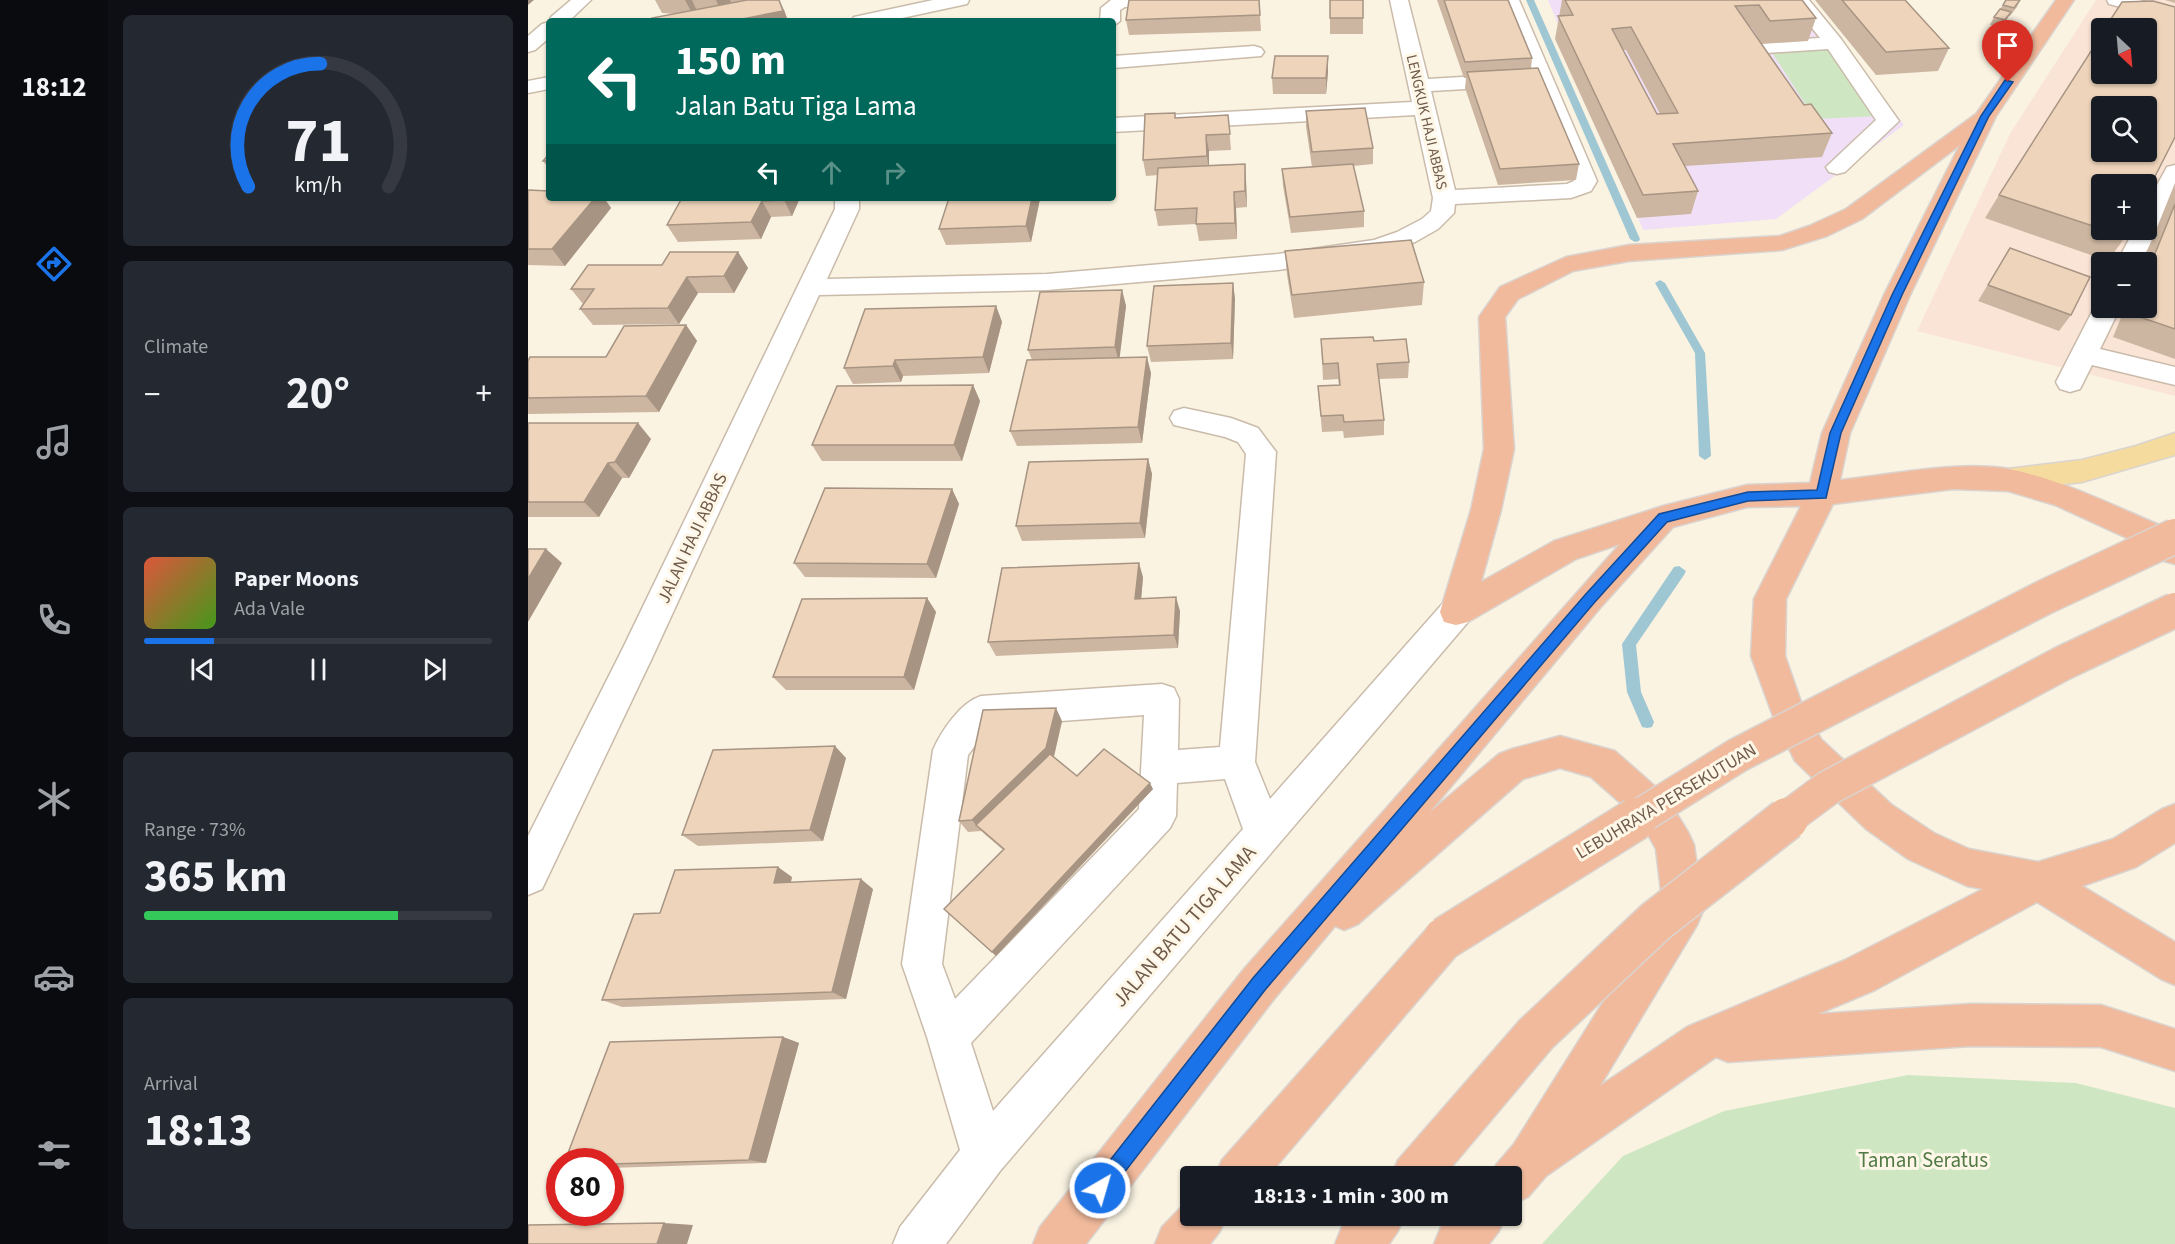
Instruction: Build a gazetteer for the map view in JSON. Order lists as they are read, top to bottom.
{
  "streets": {
    "highway": ["LEBUHRAYA PERSEKUTUAN"],
    "street": ["LENGKUK HAJI ABBAS", "JALAN HAJI ABBAS", "JALAN BATU TIGA LAMA"]
  },
  "crossings": [
    ["LENGKUK HAJI ABBAS", "JALAN HAJI ABBAS"]
  ],
  "parks": ["Taman Seratus"],
  "north": "bottom right",
  "page": {
    "tabs": "18:12",
    "map_buttons": ["+", "−"],
    "turn": ["150 m", "Jalan Batu Tiga Lama"],
    "tile": [
      "Climate",
      ["Range · 73%", "365 km"],
      ["Arrival", "18:13"]
    ],
    "heat": ["−", "20°", "+"],
    "song": ["Paper Moons", "Ada Vale"],
    "limit": "80",
    "trip": "18:13 · 1 min · 300 m",
    "gauge": ["71", "km/h"]
  }
}
